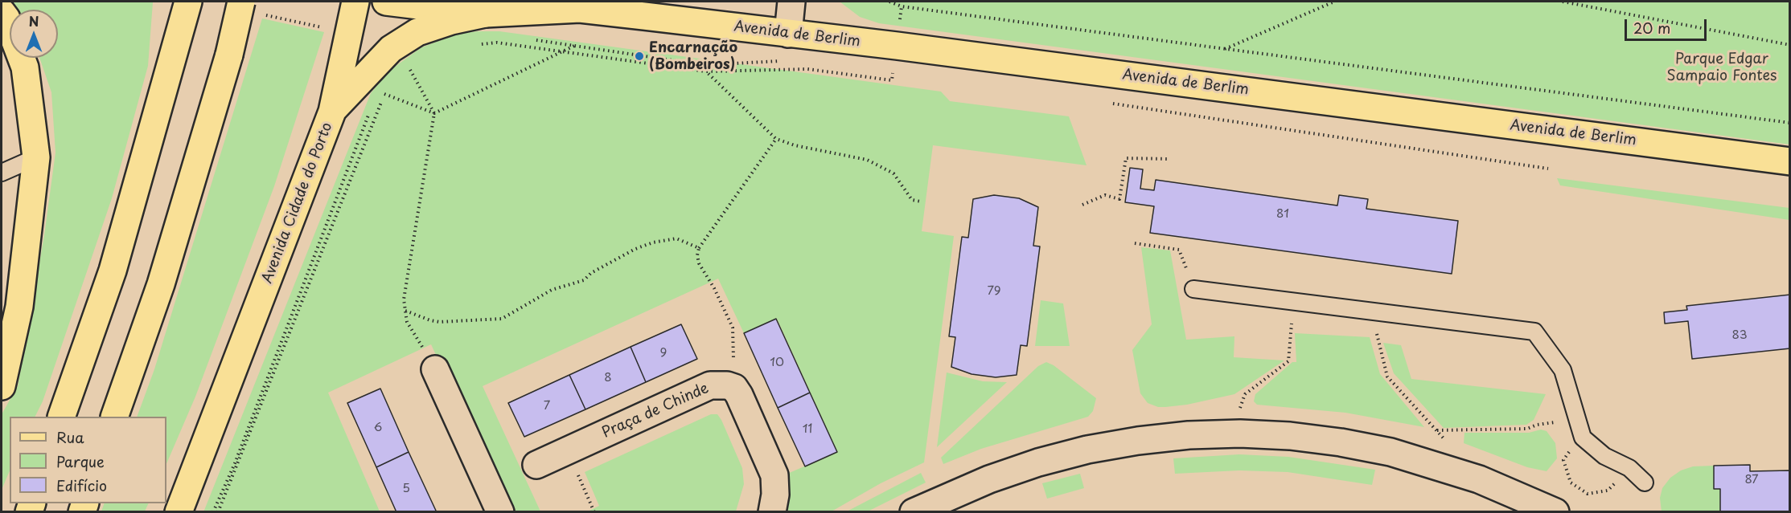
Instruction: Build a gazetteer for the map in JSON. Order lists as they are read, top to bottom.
{
  "streets": {
    "main road": ["Avenida de Berlim", "Avenida Cidade do Porto"],
    "street": ["Praça de Chinde"]
  },
  "parks": ["Parque Edgar Sampaio Fontes"],
  "places": ["Encarnação (Bombeiros)"],
  "house_numbers": [
    "81",
    "79",
    "83",
    "9",
    "10",
    "8",
    "7",
    "6",
    "11",
    "87",
    "5"
  ],
  "legend": ["Rua", "Parque", "Edifício"],
  "scale_bar": "20 m",
  "north": "top"
}
